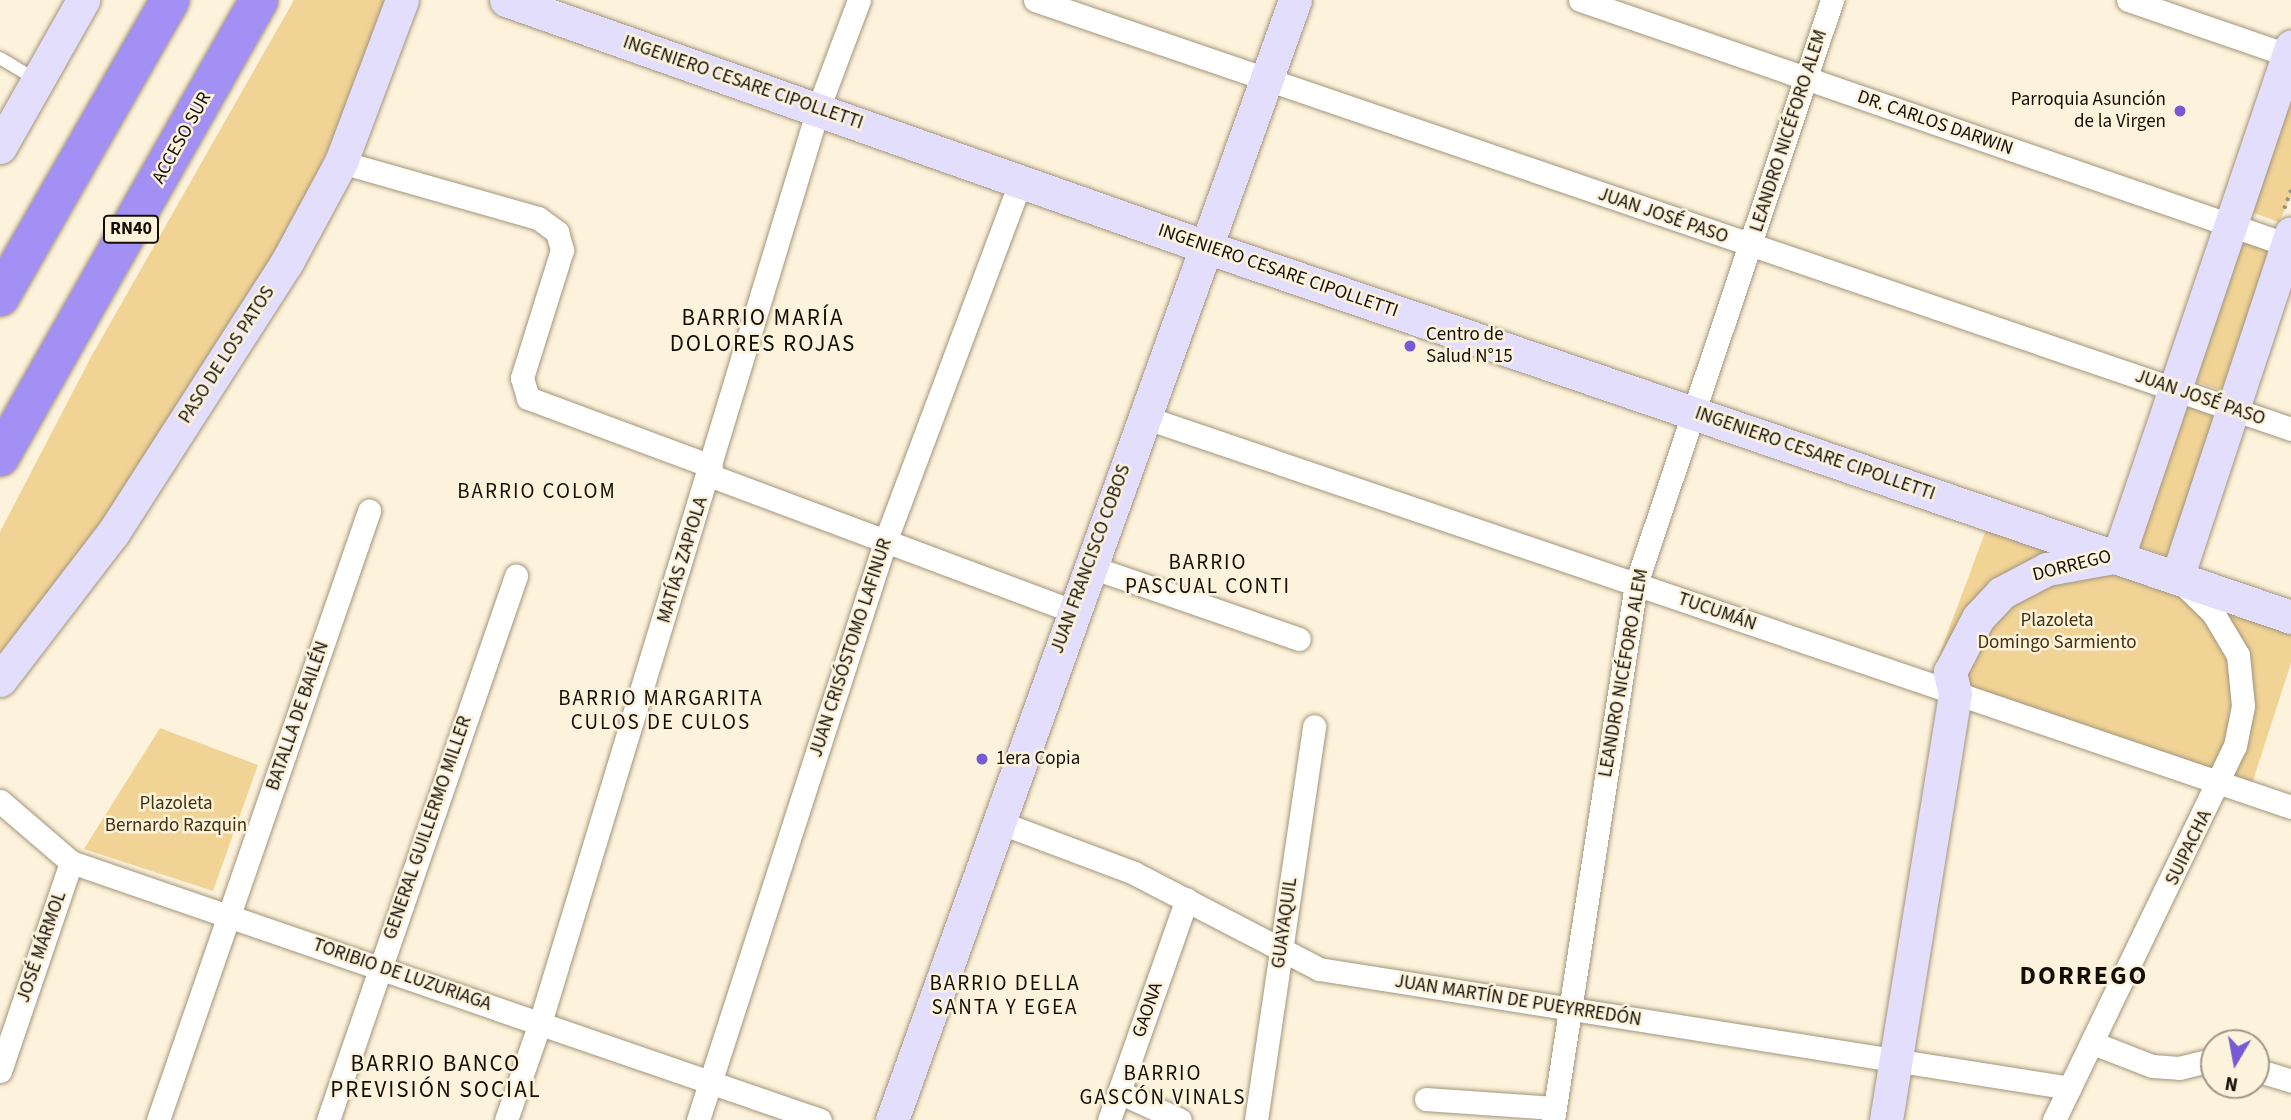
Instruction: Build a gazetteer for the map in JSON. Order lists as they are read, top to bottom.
{
  "streets": {
    "highway": ["ACCESO SUR", "RN40"],
    "street": [
      "INGENIERO CESARE CIPOLLETTI",
      "DR. CARLOS DARWIN",
      "LEANDRO NICÉFORO ALEM",
      "JUAN JOSÉ PASO",
      "PASO DE LOS PATOS",
      "JUAN FRANCISCO COBOS",
      "MATÍAS ZAPIOLA",
      "DORREGO",
      "TUCUMÁN",
      "JUAN CRISÓSTOMO LAFINUR",
      "BATALLA DE BAILÉN",
      "GENERAL GUILLERMO MILLER",
      "SUIPACHA",
      "GUAYAQUIL",
      "JOSÉ MÁRMOL",
      "TORIBIO DE LUZURIAGA",
      "JUAN MARTÍN DE PUEYRREDÓN",
      "GAONA"
    ]
  },
  "crossings": [
    ["INGENIERO CESARE CIPOLLETTI", "LEANDRO NICÉFORO ALEM"],
    ["INGENIERO CESARE CIPOLLETTI", "JUAN FRANCISCO COBOS"],
    ["INGENIERO CESARE CIPOLLETTI", "MATÍAS ZAPIOLA"],
    ["INGENIERO CESARE CIPOLLETTI", "DORREGO"],
    ["INGENIERO CESARE CIPOLLETTI", "JUAN CRISÓSTOMO LAFINUR"],
    ["INGENIERO CESARE CIPOLLETTI", "SUIPACHA"],
    ["DR. CARLOS DARWIN", "LEANDRO NICÉFORO ALEM"],
    ["DR. CARLOS DARWIN", "DORREGO"],
    ["LEANDRO NICÉFORO ALEM", "JUAN JOSÉ PASO"],
    ["LEANDRO NICÉFORO ALEM", "TUCUMÁN"],
    ["LEANDRO NICÉFORO ALEM", "JUAN MARTÍN DE PUEYRREDÓN"],
    ["JUAN JOSÉ PASO", "JUAN FRANCISCO COBOS"],
    ["JUAN JOSÉ PASO", "DORREGO"],
    ["JUAN FRANCISCO COBOS", "TUCUMÁN"],
    ["JUAN FRANCISCO COBOS", "JUAN MARTÍN DE PUEYRREDÓN"],
    ["MATÍAS ZAPIOLA", "TORIBIO DE LUZURIAGA"],
    ["DORREGO", "TUCUMÁN"],
    ["DORREGO", "JUAN MARTÍN DE PUEYRREDÓN"],
    ["TUCUMÁN", "SUIPACHA"],
    ["JUAN CRISÓSTOMO LAFINUR", "TORIBIO DE LUZURIAGA"],
    ["BATALLA DE BAILÉN", "TORIBIO DE LUZURIAGA"],
    ["GENERAL GUILLERMO MILLER", "TORIBIO DE LUZURIAGA"],
    ["SUIPACHA", "JUAN MARTÍN DE PUEYRREDÓN"],
    ["GUAYAQUIL", "JUAN MARTÍN DE PUEYRREDÓN"],
    ["JOSÉ MÁRMOL", "TORIBIO DE LUZURIAGA"],
    ["JUAN MARTÍN DE PUEYRREDÓN", "GAONA"]
  ],
  "districts": [
    "BARRIO MARÍA DOLORES ROJAS",
    "BARRIO COLOM",
    "BARRIO PASCUAL CONTI",
    "BARRIO MARGARITA CULOS DE CULOS",
    "DORREGO",
    "BARRIO DELLA SANTA Y EGEA",
    "BARRIO BANCO PREVISIÓN SOCIAL",
    "BARRIO GASCÓN VINALS"
  ],
  "parks": ["Plazoleta Domingo Sarmiento", "Plazoleta Bernardo Razquin"],
  "places": ["Parroquia Asunción de la Virgen", "Centro de Salud N°15", "1era Copia"],
  "north": "bottom"
}
